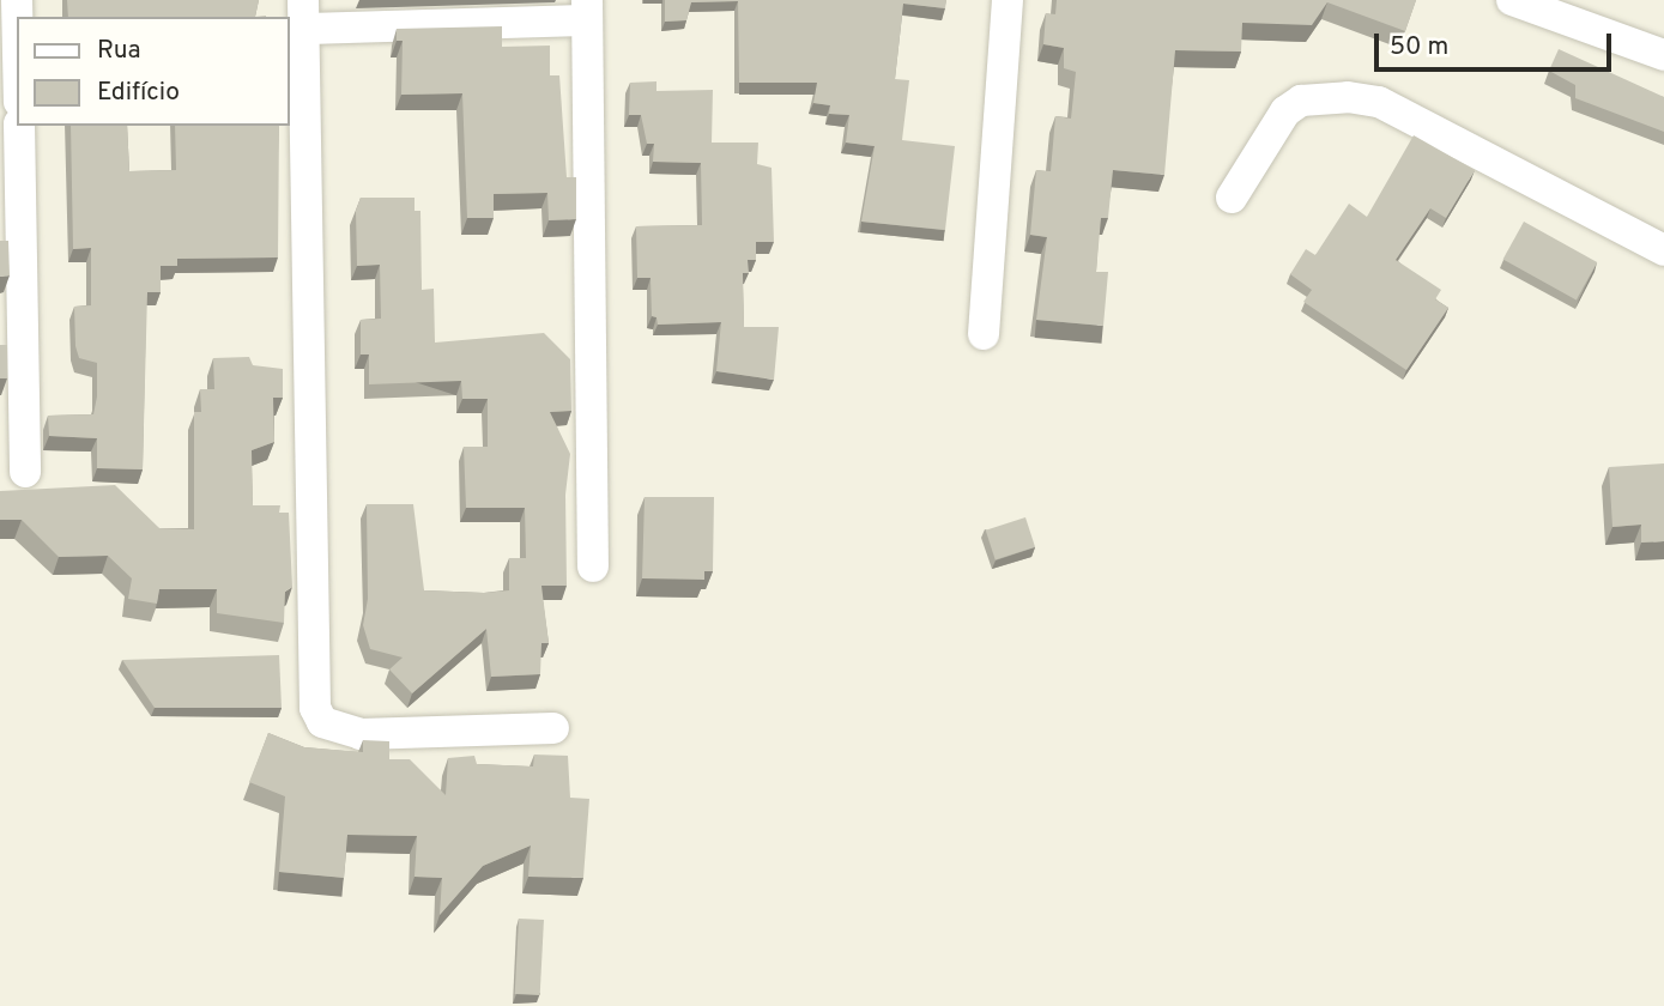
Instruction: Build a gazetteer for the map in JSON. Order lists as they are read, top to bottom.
{
  "legend": ["Rua", "Edifício"],
  "scale_bar": "50 m"
}
